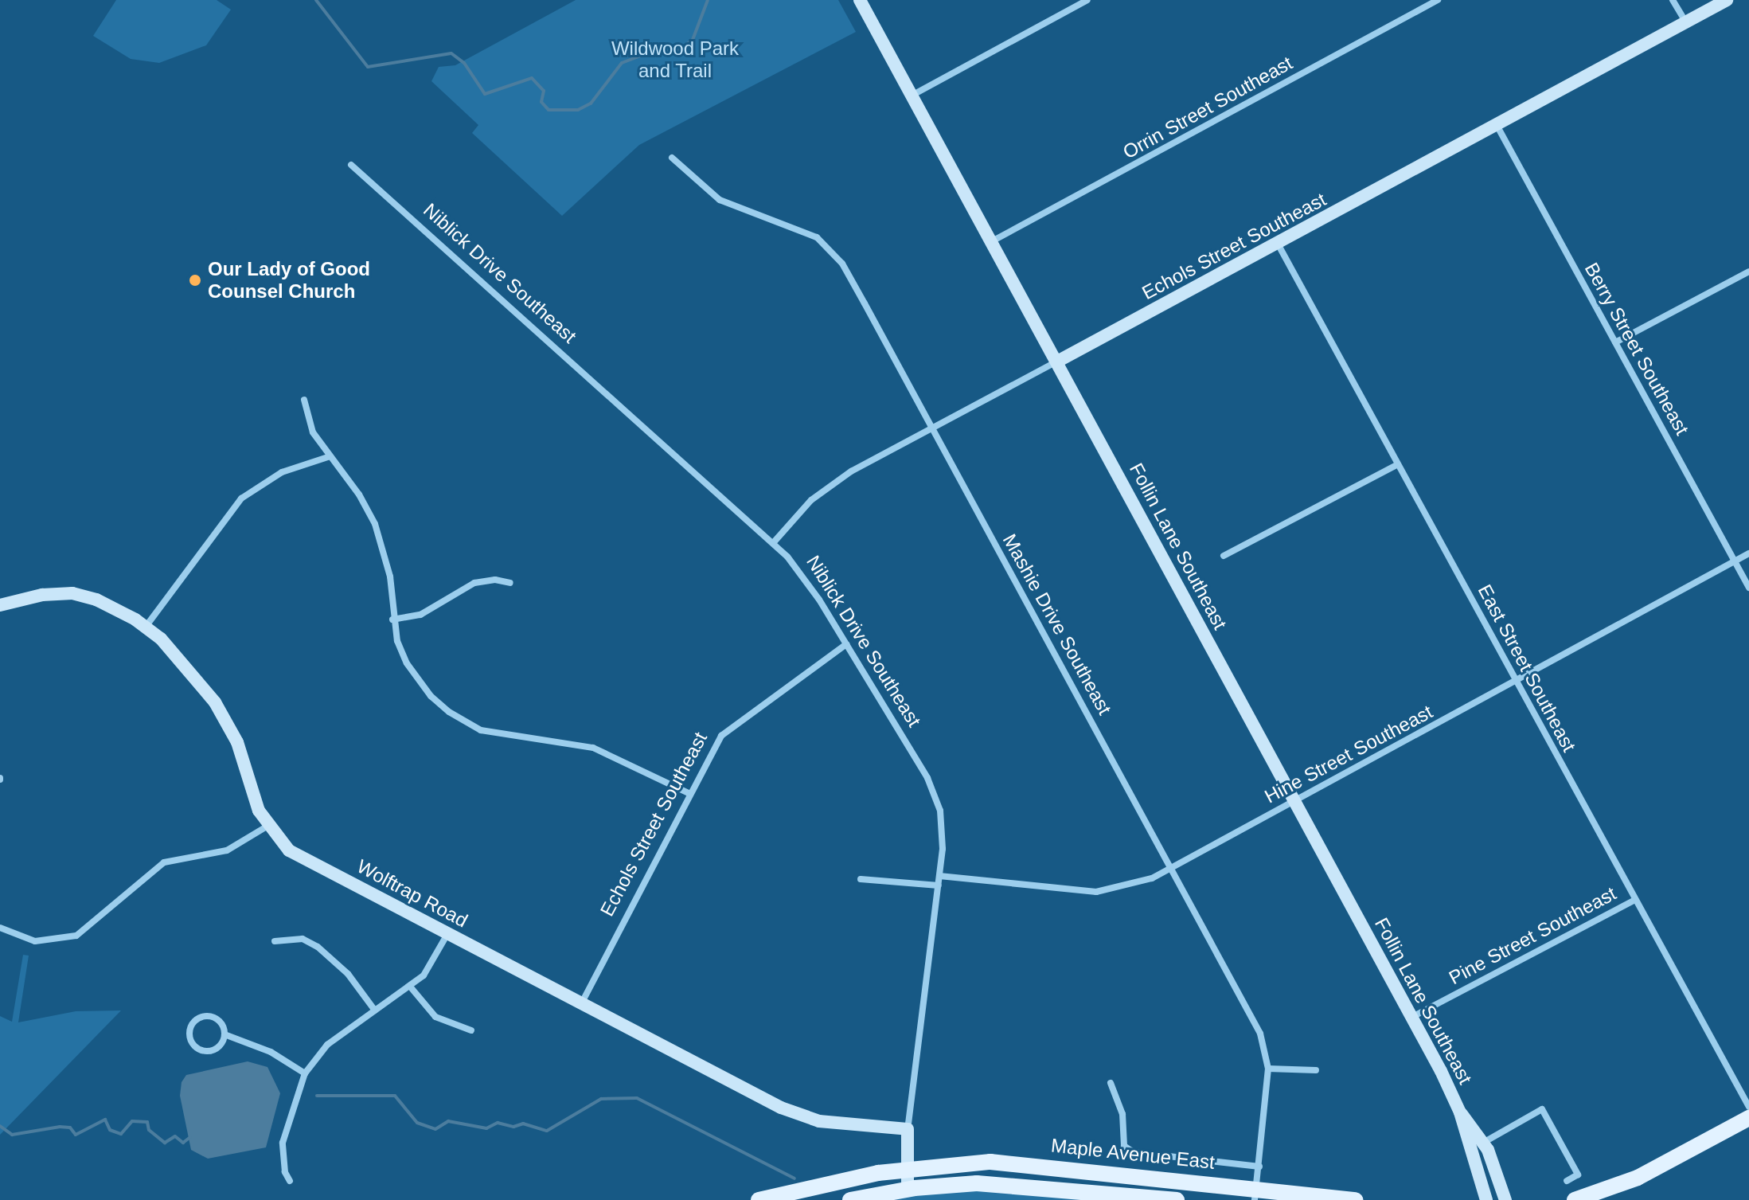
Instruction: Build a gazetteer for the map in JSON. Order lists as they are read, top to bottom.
{
  "streets": {
    "main road": ["Maple Avenue East"],
    "street": [
      "Orrin Street Southeast",
      "Echols Street Southeast",
      "Niblick Drive Southeast",
      "Berry Street Southeast",
      "Follin Lane Southeast",
      "Mashie Drive Southeast",
      "East Street Southeast",
      "Hine Street Southeast",
      "Wolftrap Road",
      "Pine Street Southeast"
    ]
  },
  "crossings": [
    ["Orrin Street Southeast", "Follin Lane Southeast"],
    ["Echols Street Southeast", "Niblick Drive Southeast"],
    ["Echols Street Southeast", "Berry Street Southeast"],
    ["Echols Street Southeast", "Follin Lane Southeast"],
    ["Echols Street Southeast", "Mashie Drive Southeast"],
    ["Echols Street Southeast", "East Street Southeast"],
    ["Echols Street Southeast", "Wolftrap Road"],
    ["Niblick Drive Southeast", "Hine Street Southeast"],
    ["Niblick Drive Southeast", "Wolftrap Road"],
    ["Niblick Drive Southeast", "Maple Avenue East"],
    ["Berry Street Southeast", "Hine Street Southeast"],
    ["Follin Lane Southeast", "Hine Street Southeast"],
    ["Follin Lane Southeast", "Pine Street Southeast"],
    ["Mashie Drive Southeast", "Hine Street Southeast"],
    ["Mashie Drive Southeast", "Maple Avenue East"],
    ["East Street Southeast", "Hine Street Southeast"],
    ["East Street Southeast", "Pine Street Southeast"]
  ],
  "parks": ["Wildwood Park and Trail"],
  "places": ["Our Lady of Good Counsel Church"]
}
